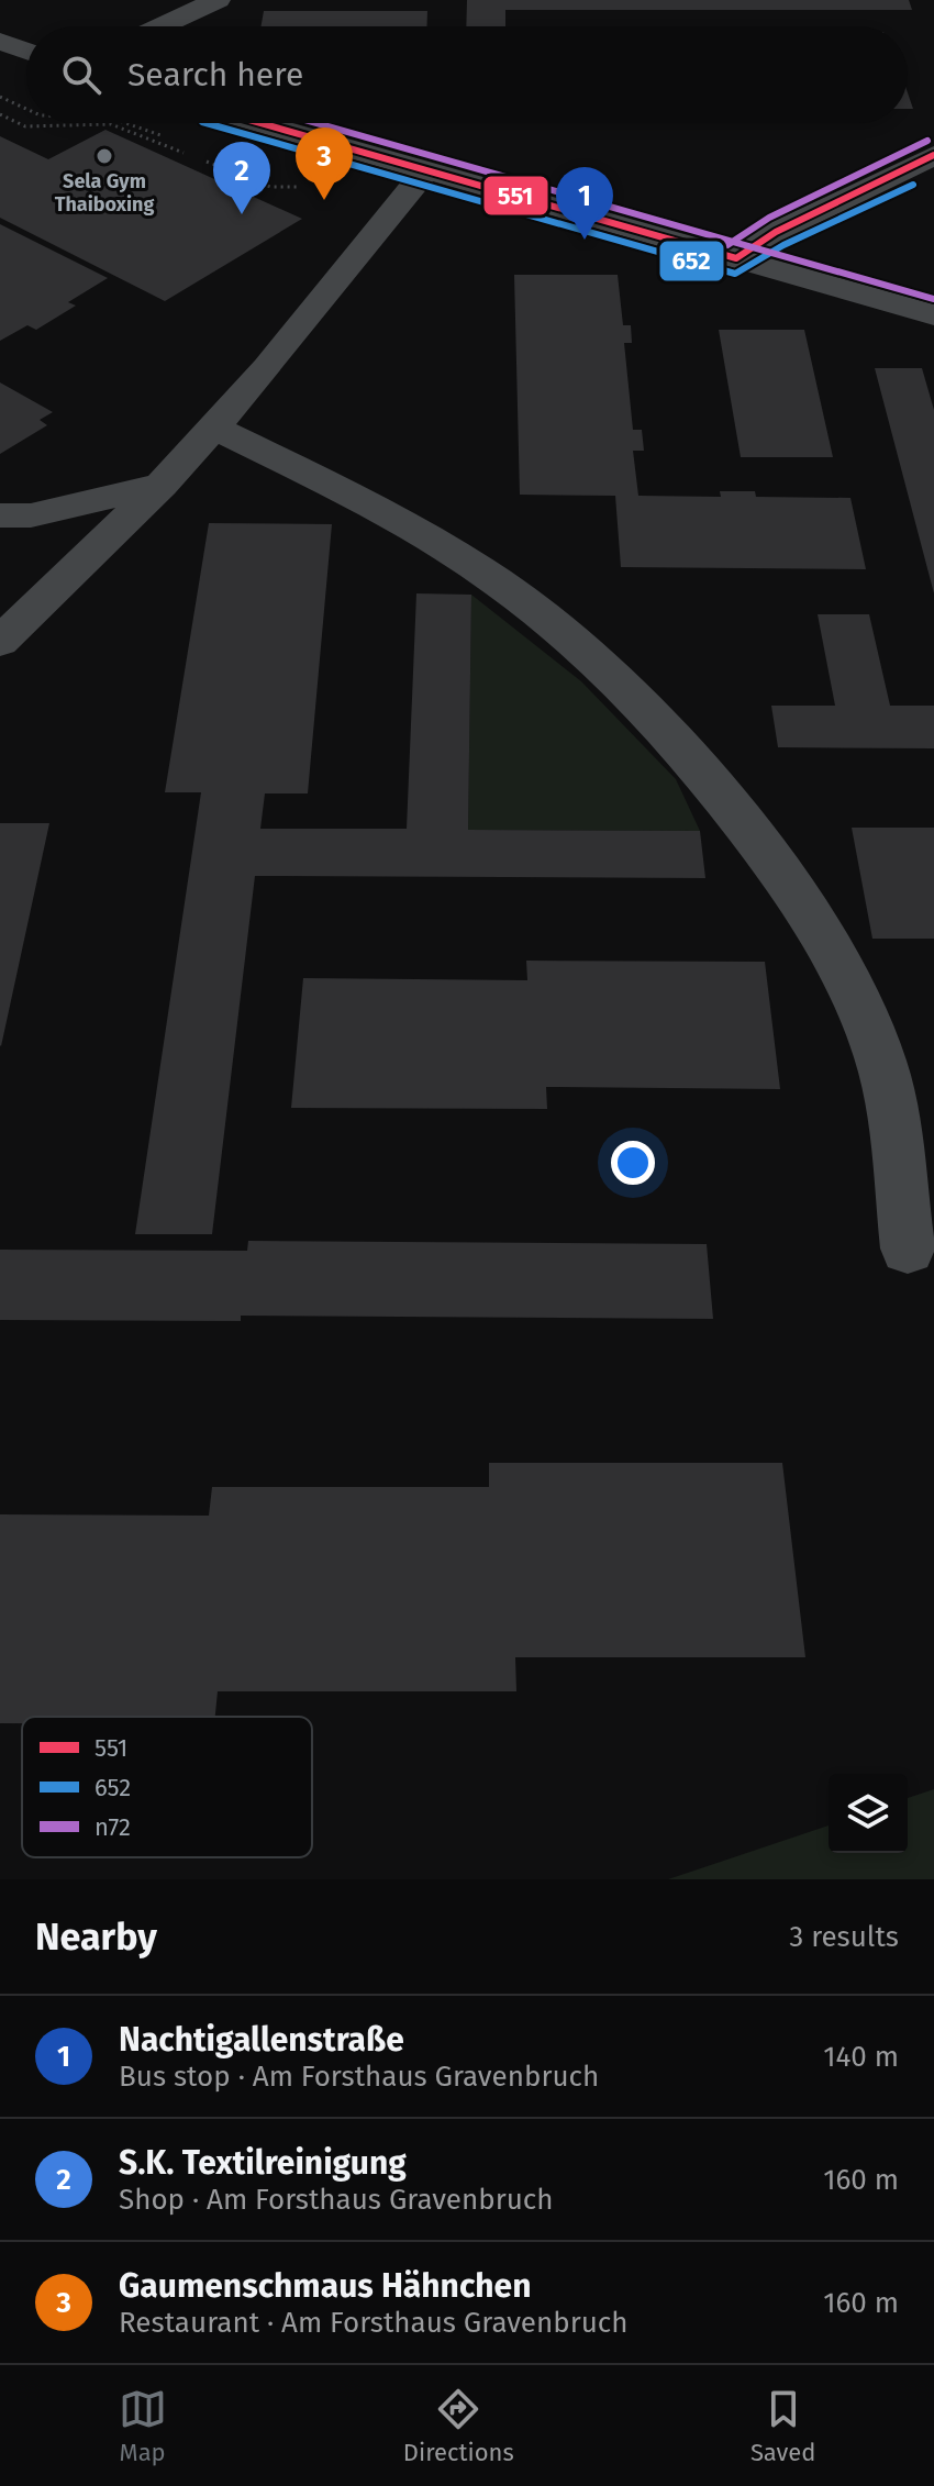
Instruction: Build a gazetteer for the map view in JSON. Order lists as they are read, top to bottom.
{
  "places": ["Sela Gym Thaiboxing"],
  "lines": ["transit line 551", "transit line 652", "transit line n72"],
  "legend": ["551", "652", "n72"],
  "page": {
    "search": "Search here",
    "pins": ["3", "2", "1"],
    "heading": ["Nearby", "3 results"],
    "list": [
      {
        "mark": "1",
        "name": "Nachtigallenstraße",
        "note": "Bus stop · Am Forsthaus Gravenbruch",
        "value": "140 m"
      },
      {
        "mark": "2",
        "name": "S.K. Textilreinigung",
        "note": "Shop · Am Forsthaus Gravenbruch",
        "value": "160 m"
      },
      {
        "mark": "3",
        "name": "Gaumenschmaus Hähnchen",
        "note": "Restaurant · Am Forsthaus Gravenbruch",
        "value": "160 m"
      }
    ],
    "nav": ["Map", "Directions", "Saved"]
  }
}
